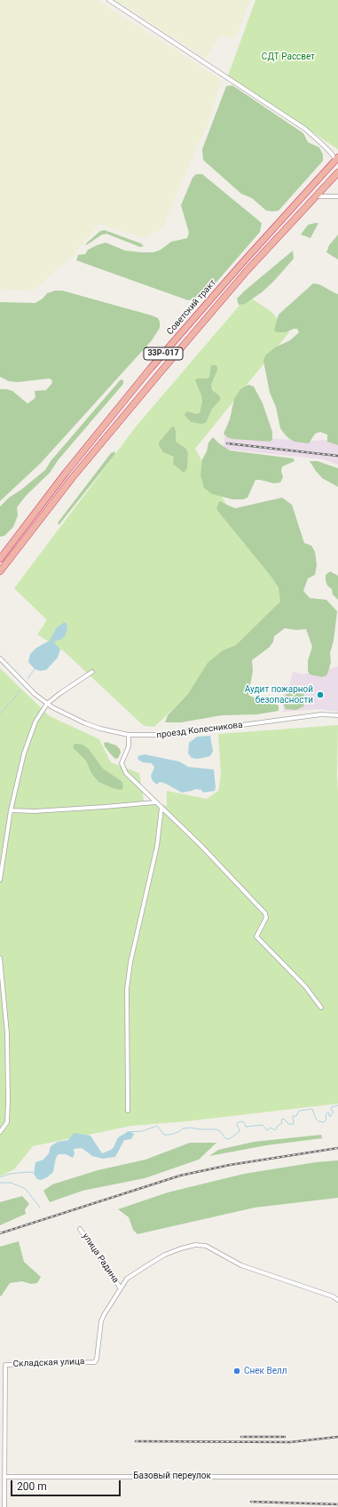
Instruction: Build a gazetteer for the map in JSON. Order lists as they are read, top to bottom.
{
  "streets": {
    "highway": ["Советский тракт", "33Р-017"],
    "street": [
      "проезд Колесникова",
      "улица Радина",
      "Складская улица",
      "Базовый переулок"
    ]
  },
  "crossings": [
    ["улица Радина", "Складская улица"],
    ["Складская улица", "Базовый переулок"]
  ],
  "parks": ["СДТ Рассвет"],
  "places": ["Аудит пожарной безопасности", "Снек Велл"],
  "scale_bar": "200 m"
}
